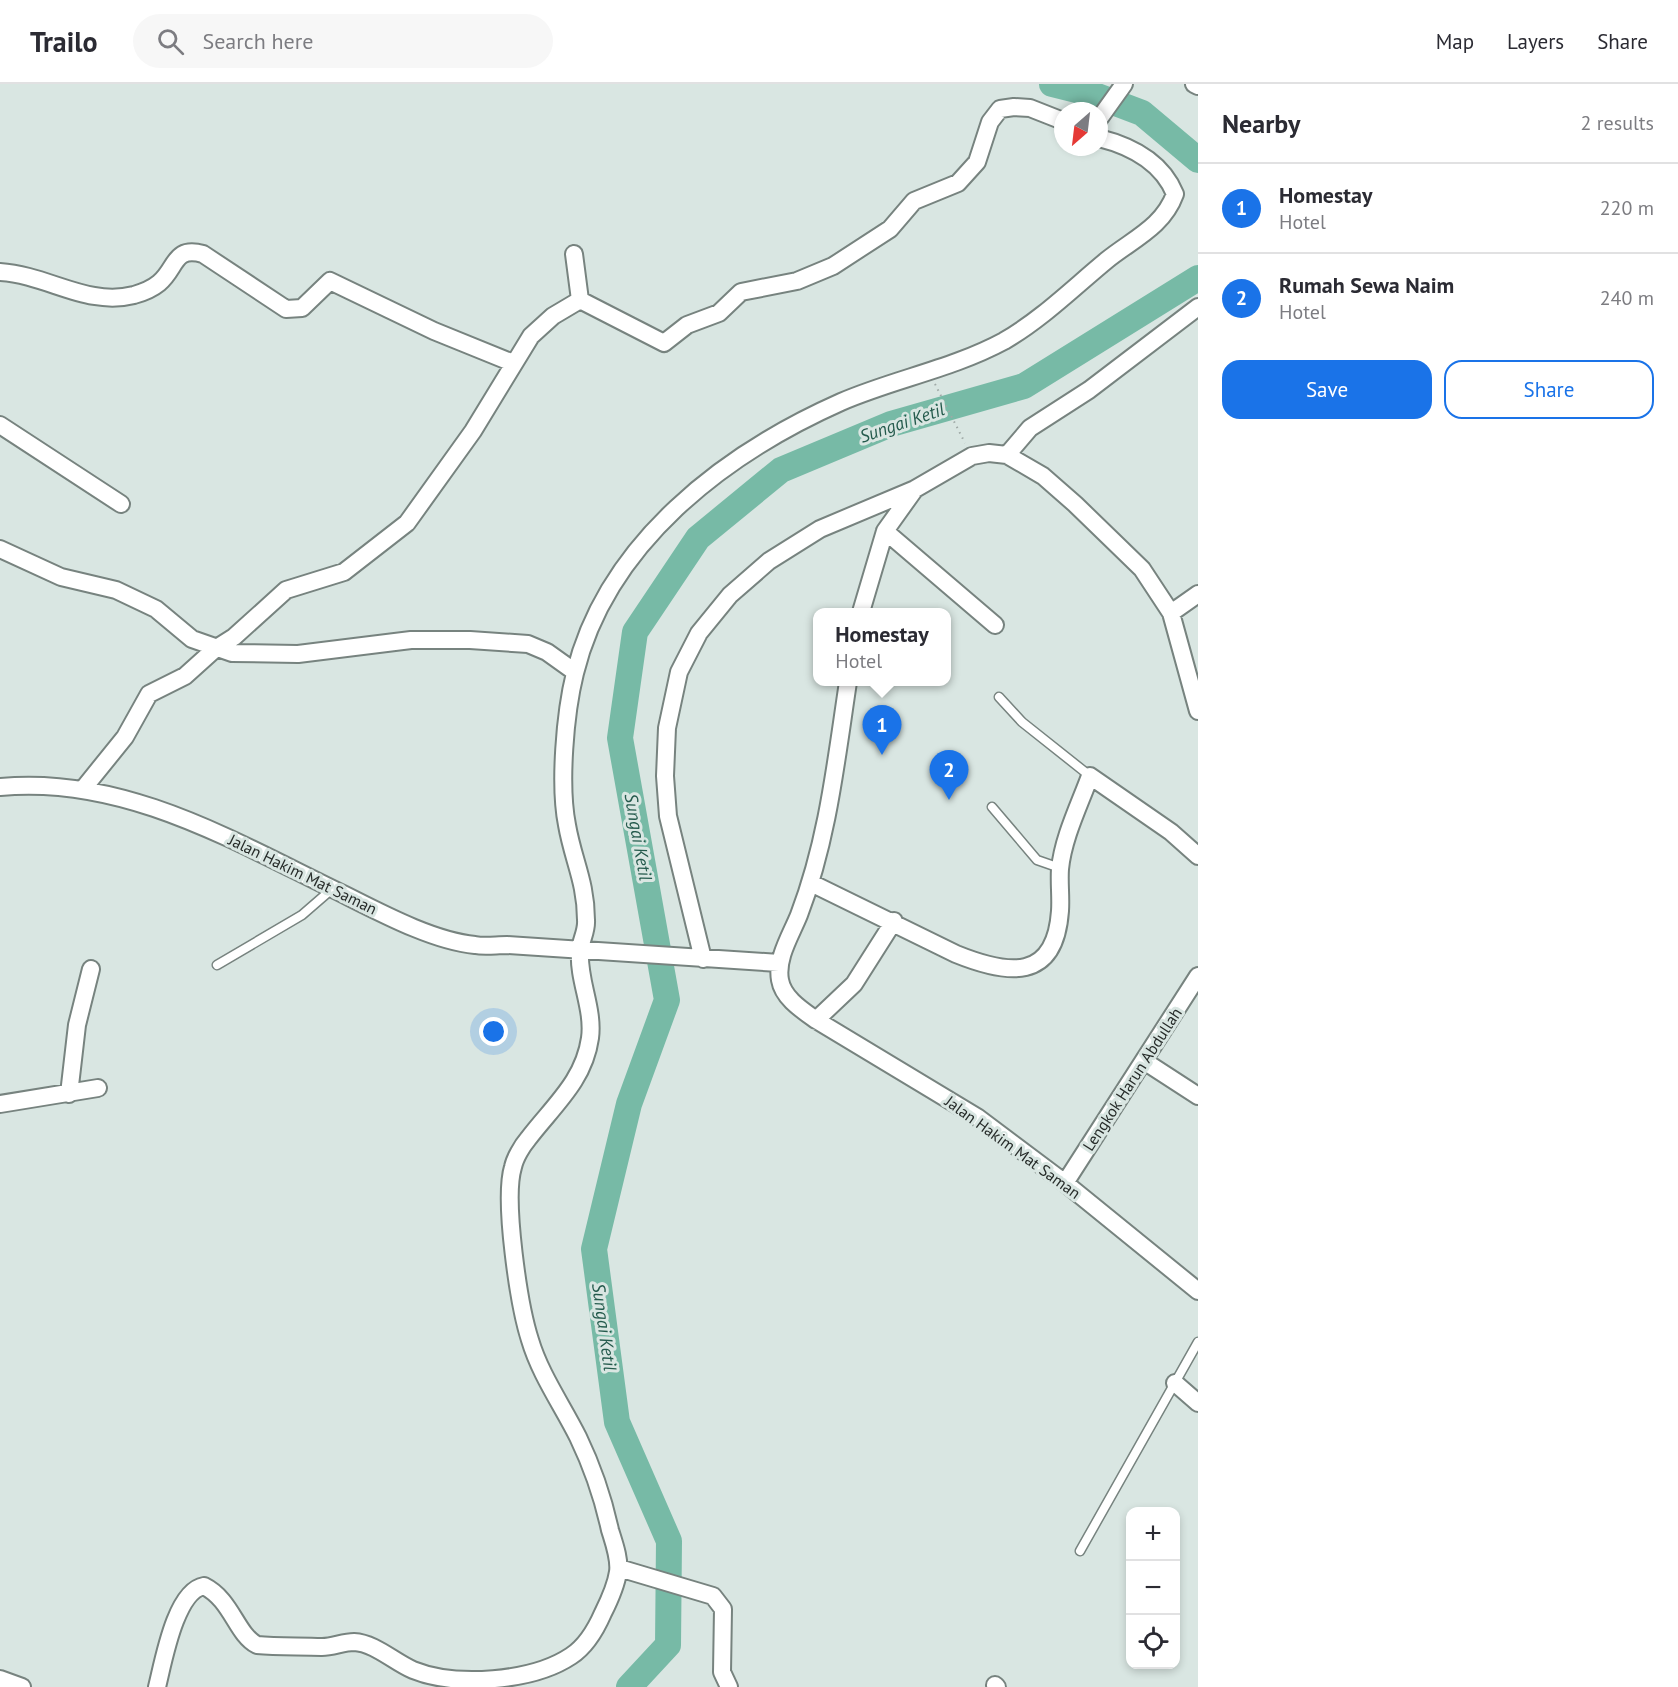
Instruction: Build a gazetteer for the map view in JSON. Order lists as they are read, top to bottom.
{
  "streets": {
    "street": ["Jalan Hakim Mat Saman", "Lengkok Harun Abdullah"]
  },
  "crossings": [
    ["Jalan Hakim Mat Saman", "Lengkok Harun Abdullah"]
  ],
  "water": ["Sungai Ketil"],
  "north": "bottom left",
  "page": {
    "header": "Trailo",
    "search": "Search here",
    "nav": ["Map", "Layers", "Share"],
    "heading": ["Nearby", "2 results"],
    "list": [
      {
        "mark": "1",
        "name": "Homestay",
        "note": "Hotel",
        "value": "220 m"
      },
      {
        "mark": "2",
        "name": "Rumah Sewa Naim",
        "note": "Hotel",
        "value": "240 m"
      }
    ],
    "buttons": ["Save", "Share"],
    "popup": ["Homestay", "Hotel"],
    "pins": ["1", "2"],
    "map_buttons": ["+", "−"]
  }
}
